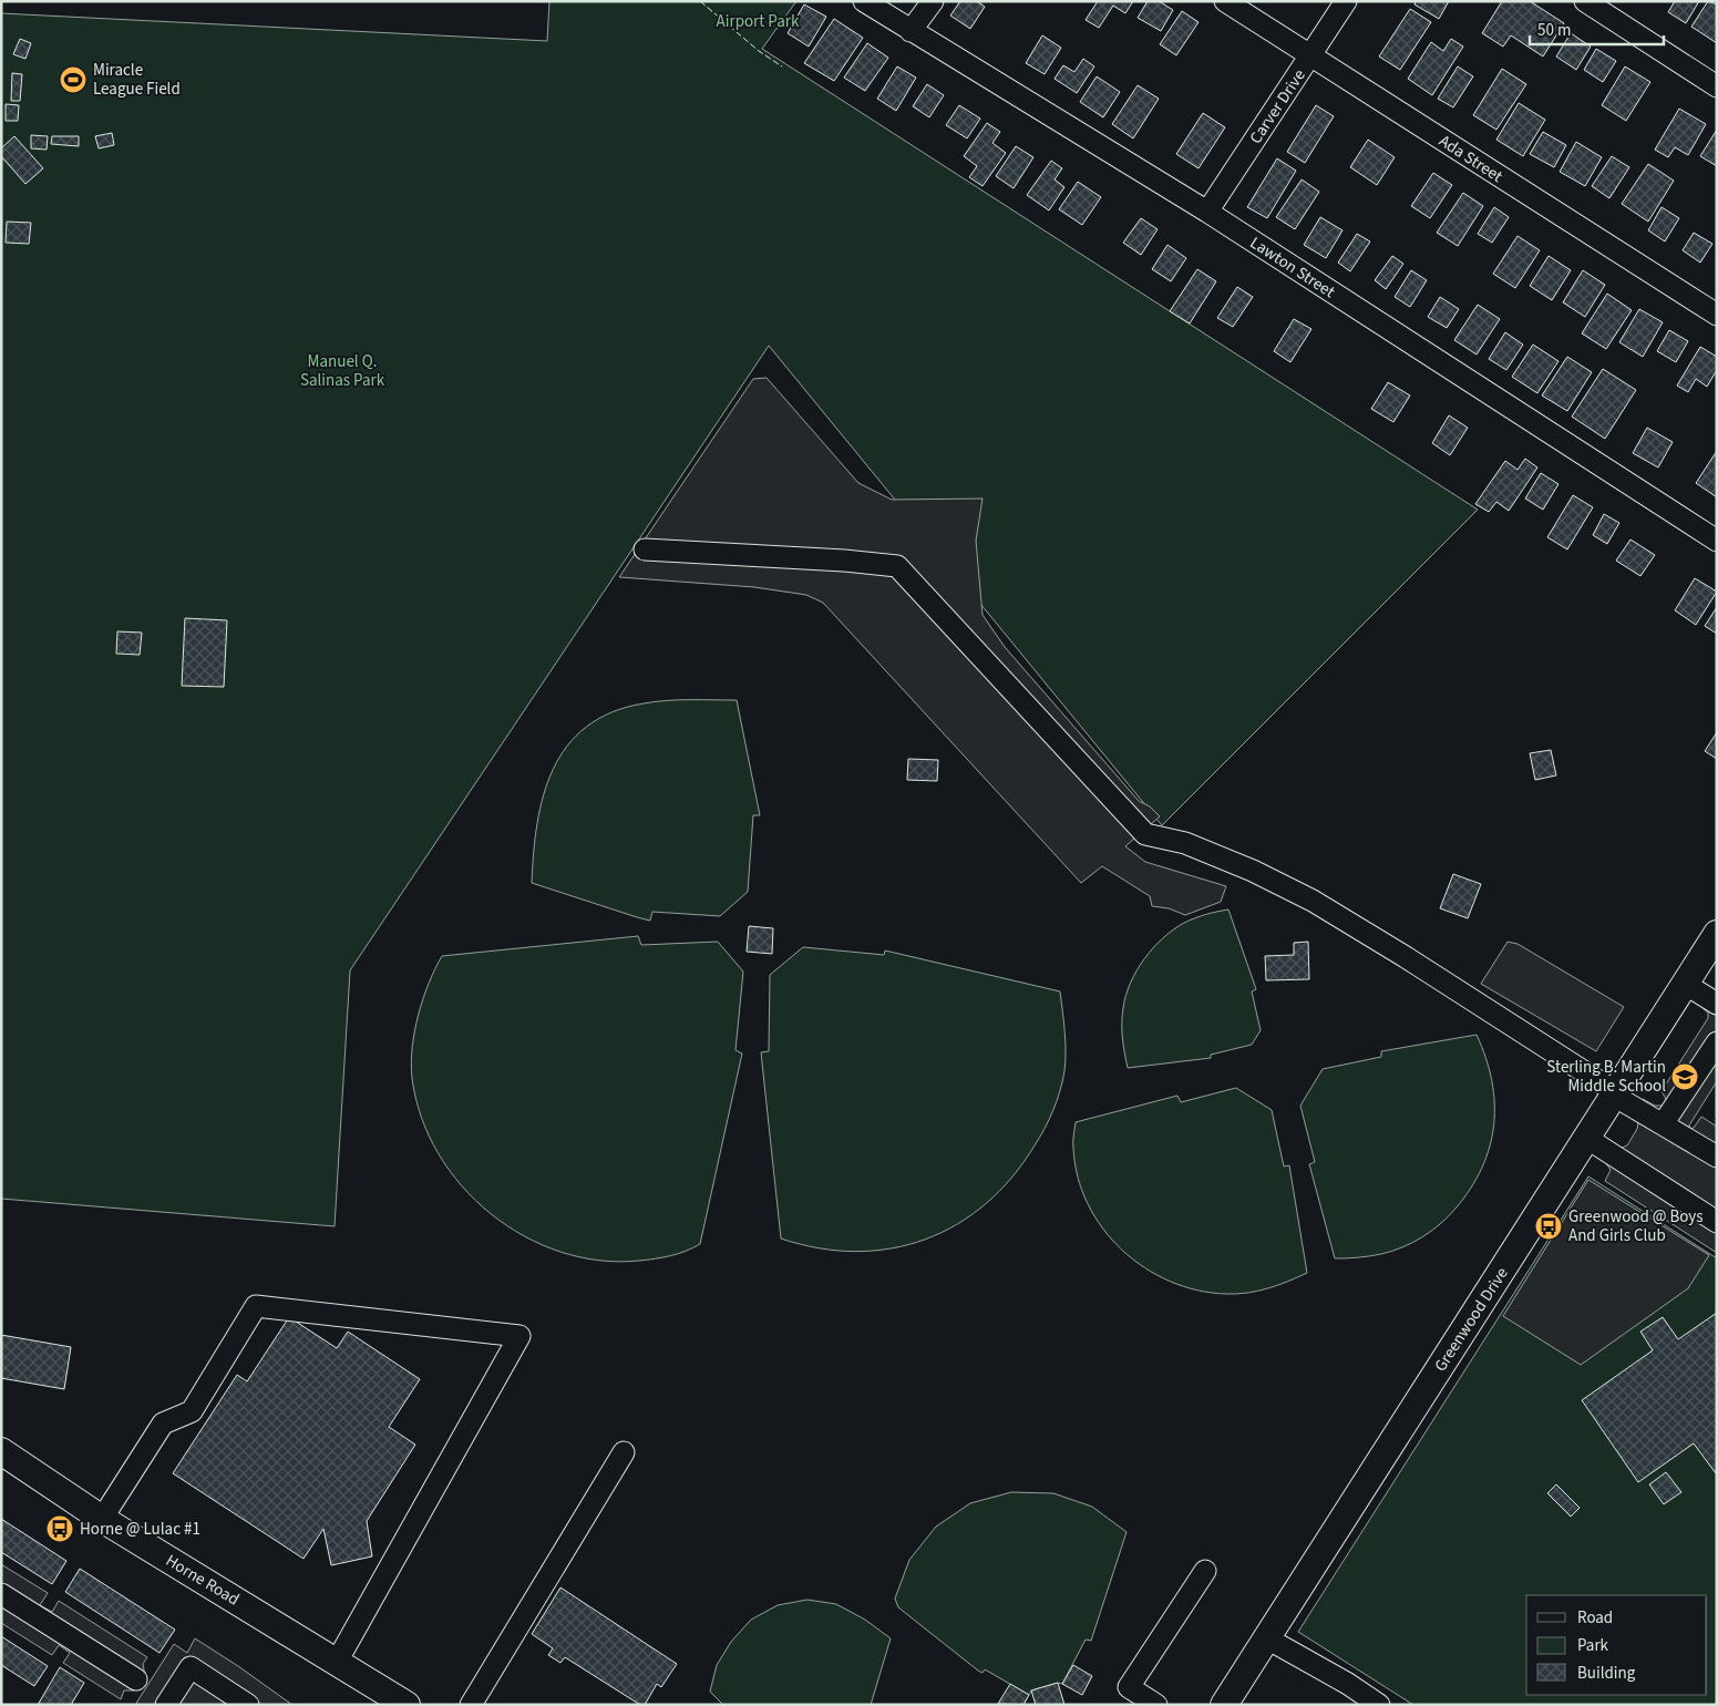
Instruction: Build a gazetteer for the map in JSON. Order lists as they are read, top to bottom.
{
  "streets": {
    "main road": ["Greenwood Drive", "Horne Road"],
    "street": ["Carver Drive", "Ada Street", "Lawton Street"]
  },
  "crossings": [
    ["Carver Drive", "Ada Street"],
    ["Carver Drive", "Lawton Street"]
  ],
  "parks": ["Airport Park", "Manuel Q. Salinas Park"],
  "places": {
    "sports": ["Miracle League Field"],
    "school or university": ["Sterling B. Martin Middle School"],
    "bus stop": ["Greenwood @ Boys And Girls Club", "Horne @ Lulac #1"]
  },
  "legend": ["Road", "Park", "Building"],
  "scale_bar": "50 m"
}
